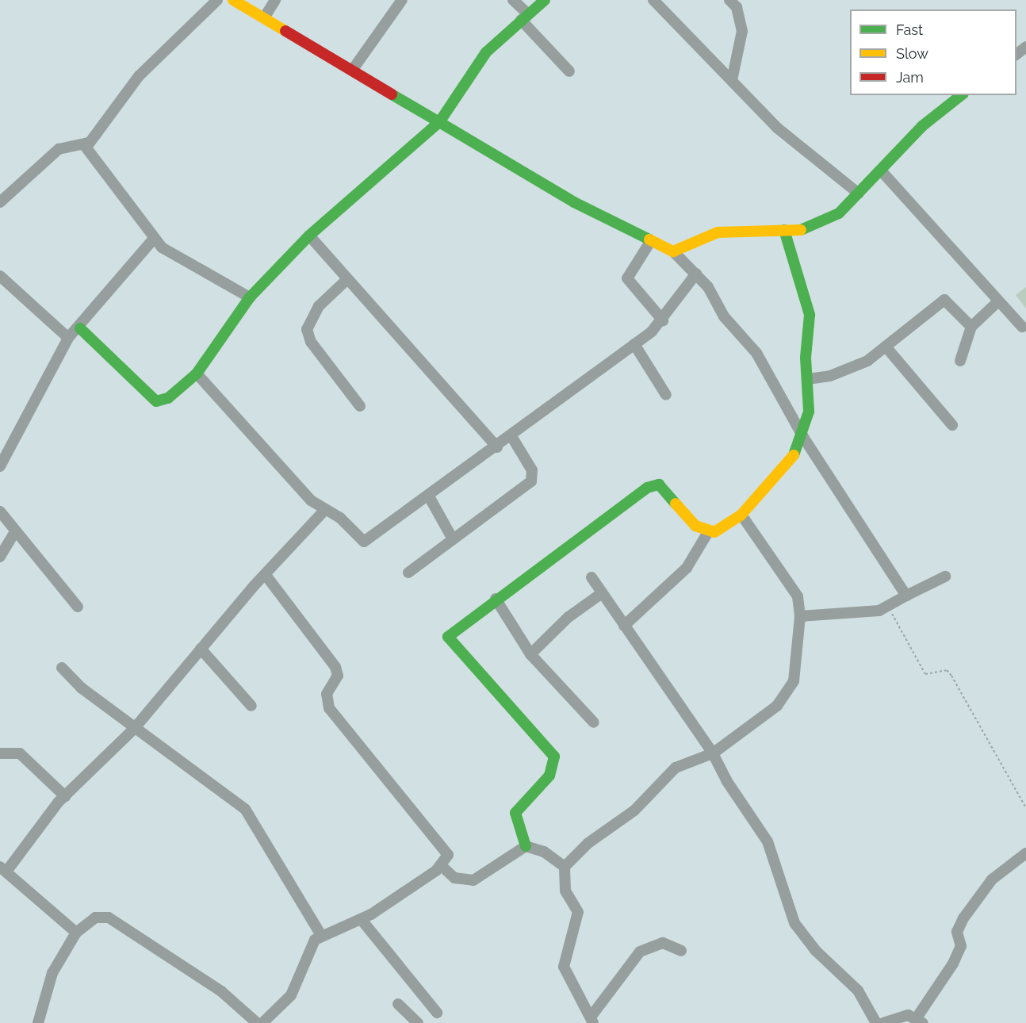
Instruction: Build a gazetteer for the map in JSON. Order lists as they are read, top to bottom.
{
  "legend": ["Fast", "Slow", "Jam"]
}
